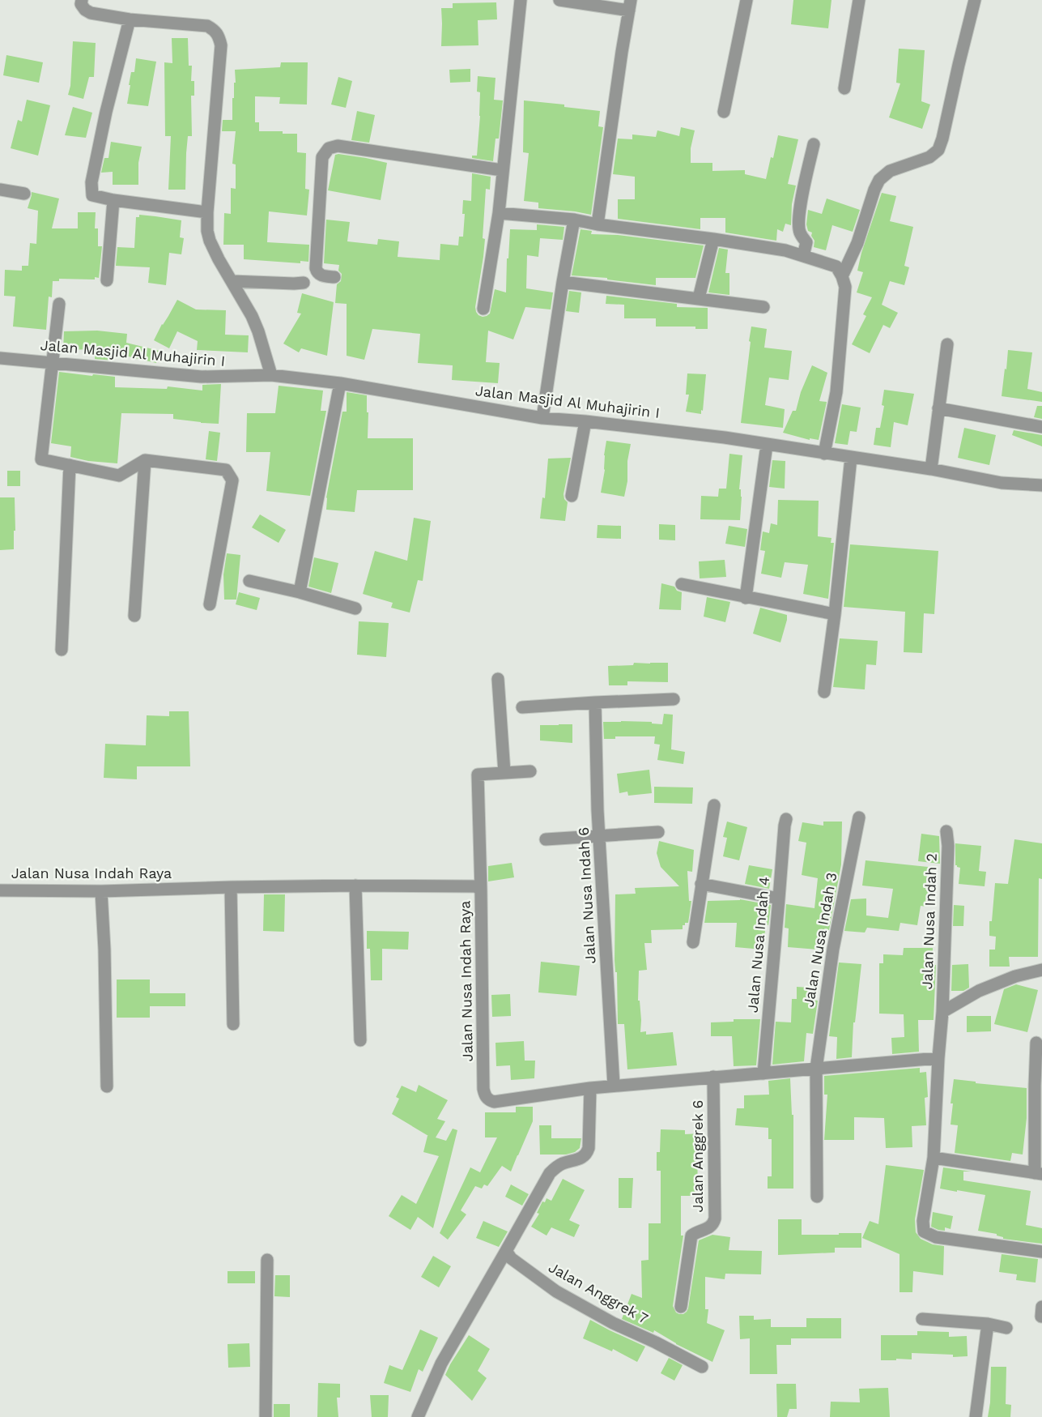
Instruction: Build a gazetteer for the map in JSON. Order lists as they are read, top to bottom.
{
  "streets": {
    "street": [
      "Jalan Masjid Al Muhajirin I",
      "Jalan Nusa Indah Raya",
      "Jalan Nusa Indah 6",
      "Jalan Nusa Indah 2",
      "Jalan Nusa Indah 3",
      "Jalan Nusa Indah 4",
      "Jalan Anggrek 6",
      "Jalan Anggrek 7"
    ]
  },
  "crossings": [
    ["Jalan Nusa Indah Raya", "Jalan Nusa Indah 6"],
    ["Jalan Nusa Indah Raya", "Jalan Nusa Indah 2"],
    ["Jalan Nusa Indah Raya", "Jalan Nusa Indah 3"],
    ["Jalan Nusa Indah Raya", "Jalan Nusa Indah 4"],
    ["Jalan Nusa Indah Raya", "Jalan Anggrek 6"]
  ]
}
